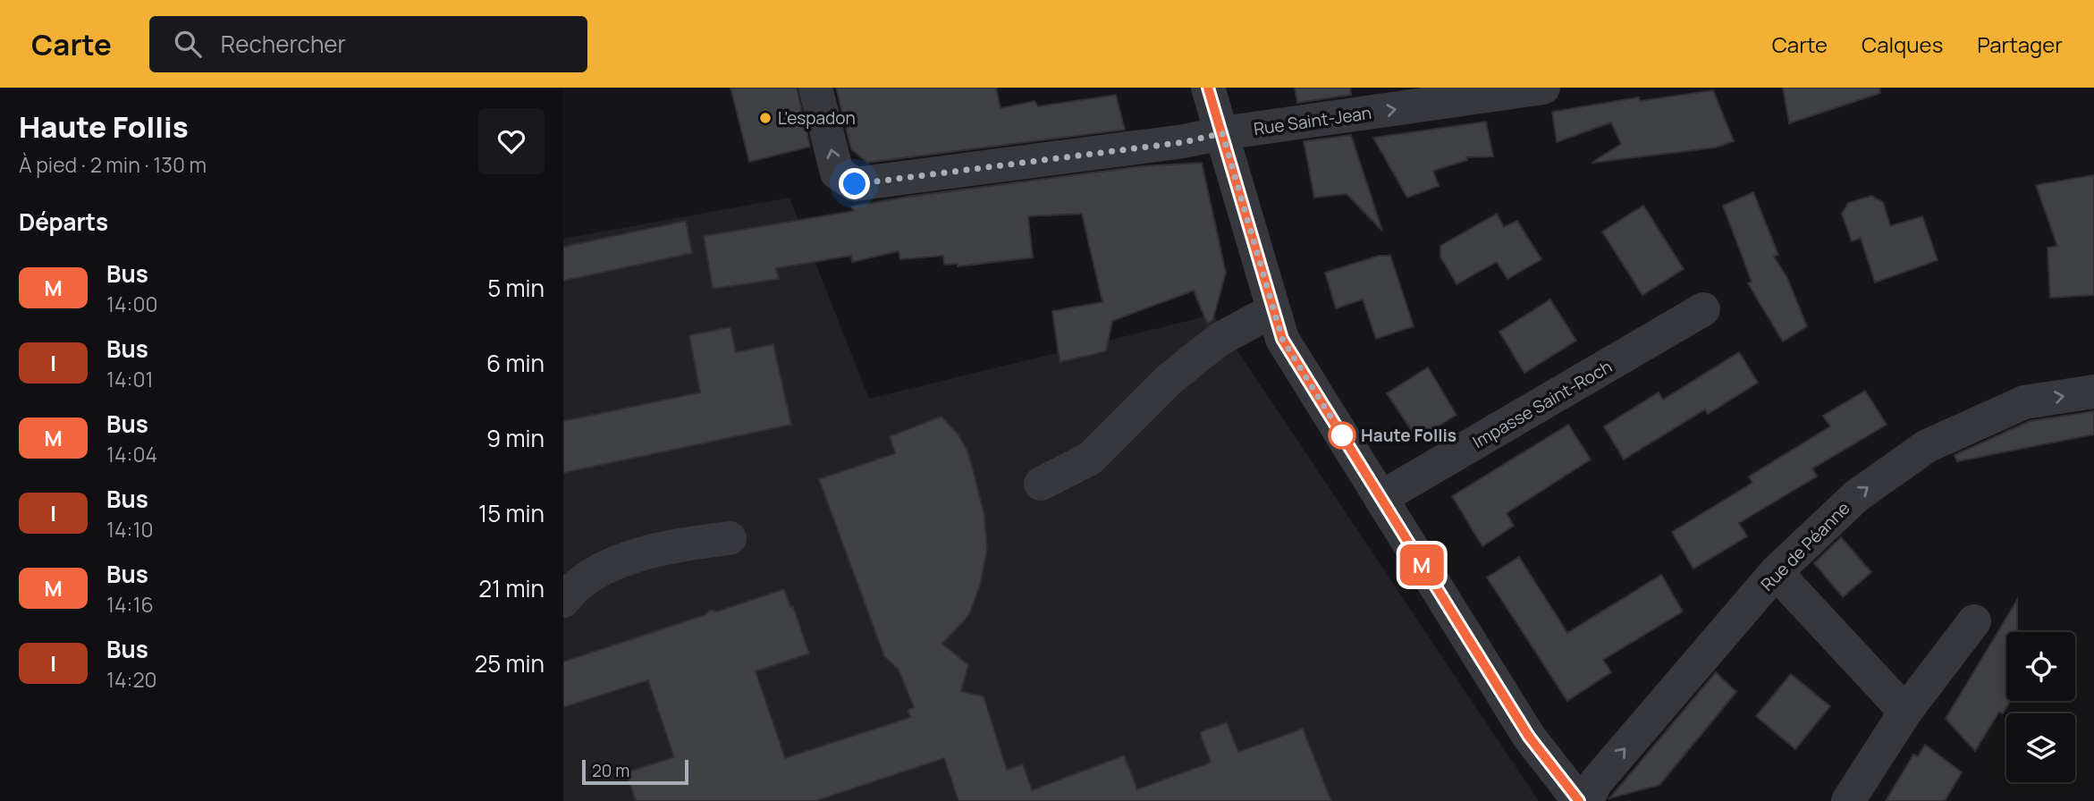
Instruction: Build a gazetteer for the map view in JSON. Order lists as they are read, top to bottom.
{
  "streets": {
    "street": ["Rue Saint-Jean", "Impasse Saint-Roch", "Rue de Péanne"]
  },
  "places": ["L'espadon", "Haute Follis"],
  "lines": ["bus line M"],
  "scale_bar": "20 m",
  "page": {
    "header": "Carte",
    "search": "Rechercher",
    "nav": ["Carte", "Calques", "Partager"],
    "heading": [
      ["Haute Follis", "À pied · 2 min · 130 m"],
      "Départs"
    ],
    "on_map": "M",
    "list": [
      {
        "mark": "M",
        "name": "Bus",
        "note": "14:00",
        "value": "5 min"
      },
      {
        "mark": "I",
        "name": "Bus",
        "note": "14:01",
        "value": "6 min"
      },
      {
        "mark": "M",
        "name": "Bus",
        "note": "14:04",
        "value": "9 min"
      },
      {
        "mark": "I",
        "name": "Bus",
        "note": "14:10",
        "value": "15 min"
      },
      {
        "mark": "M",
        "name": "Bus",
        "note": "14:16",
        "value": "21 min"
      },
      {
        "mark": "I",
        "name": "Bus",
        "note": "14:20",
        "value": "25 min"
      }
    ],
    "scale": "20 m"
  }
}
